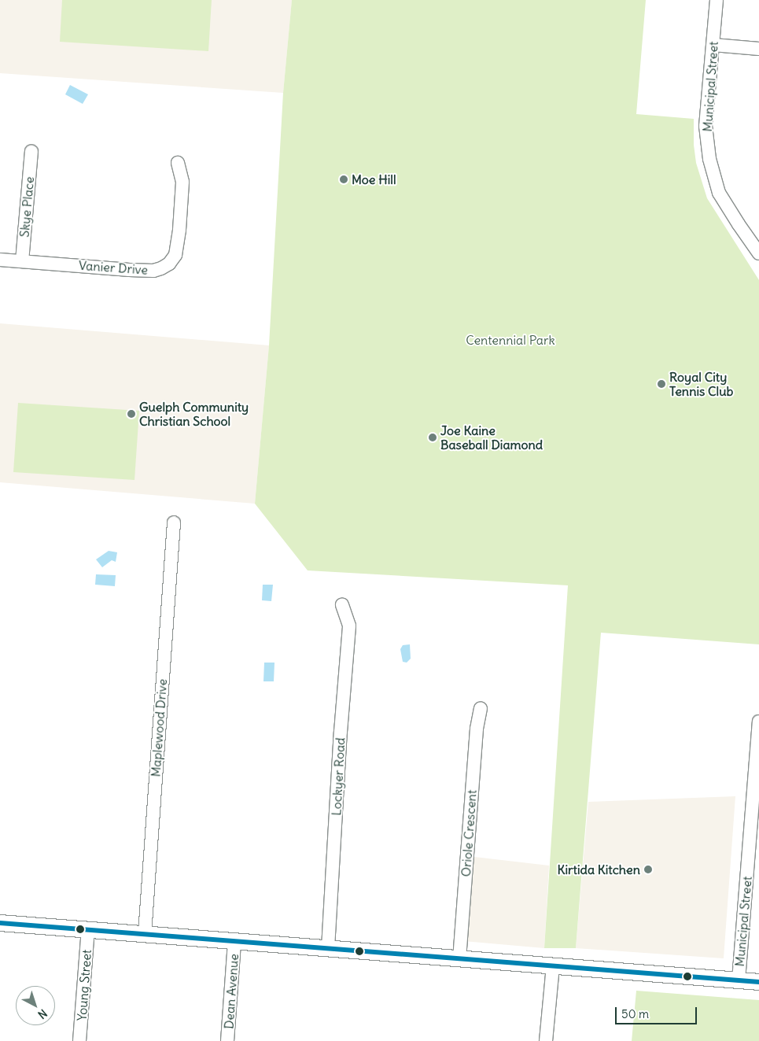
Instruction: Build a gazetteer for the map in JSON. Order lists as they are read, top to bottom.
{
  "streets": {
    "street": [
      "Municipal Street",
      "Skye Place",
      "Vanier Drive",
      "Maplewood Drive",
      "Lockyer Road",
      "Oriole Crescent",
      "Young Street",
      "Dean Avenue"
    ]
  },
  "crossings": [
    ["Skye Place", "Vanier Drive"]
  ],
  "parks": ["Centennial Park"],
  "places": [
    "Moe Hill",
    "Royal City Tennis Club",
    "Guelph Community Christian School",
    "Joe Kaine Baseball Diamond",
    "Kirtida Kitchen"
  ],
  "scale_bar": "50 m",
  "north": "bottom right"
}
